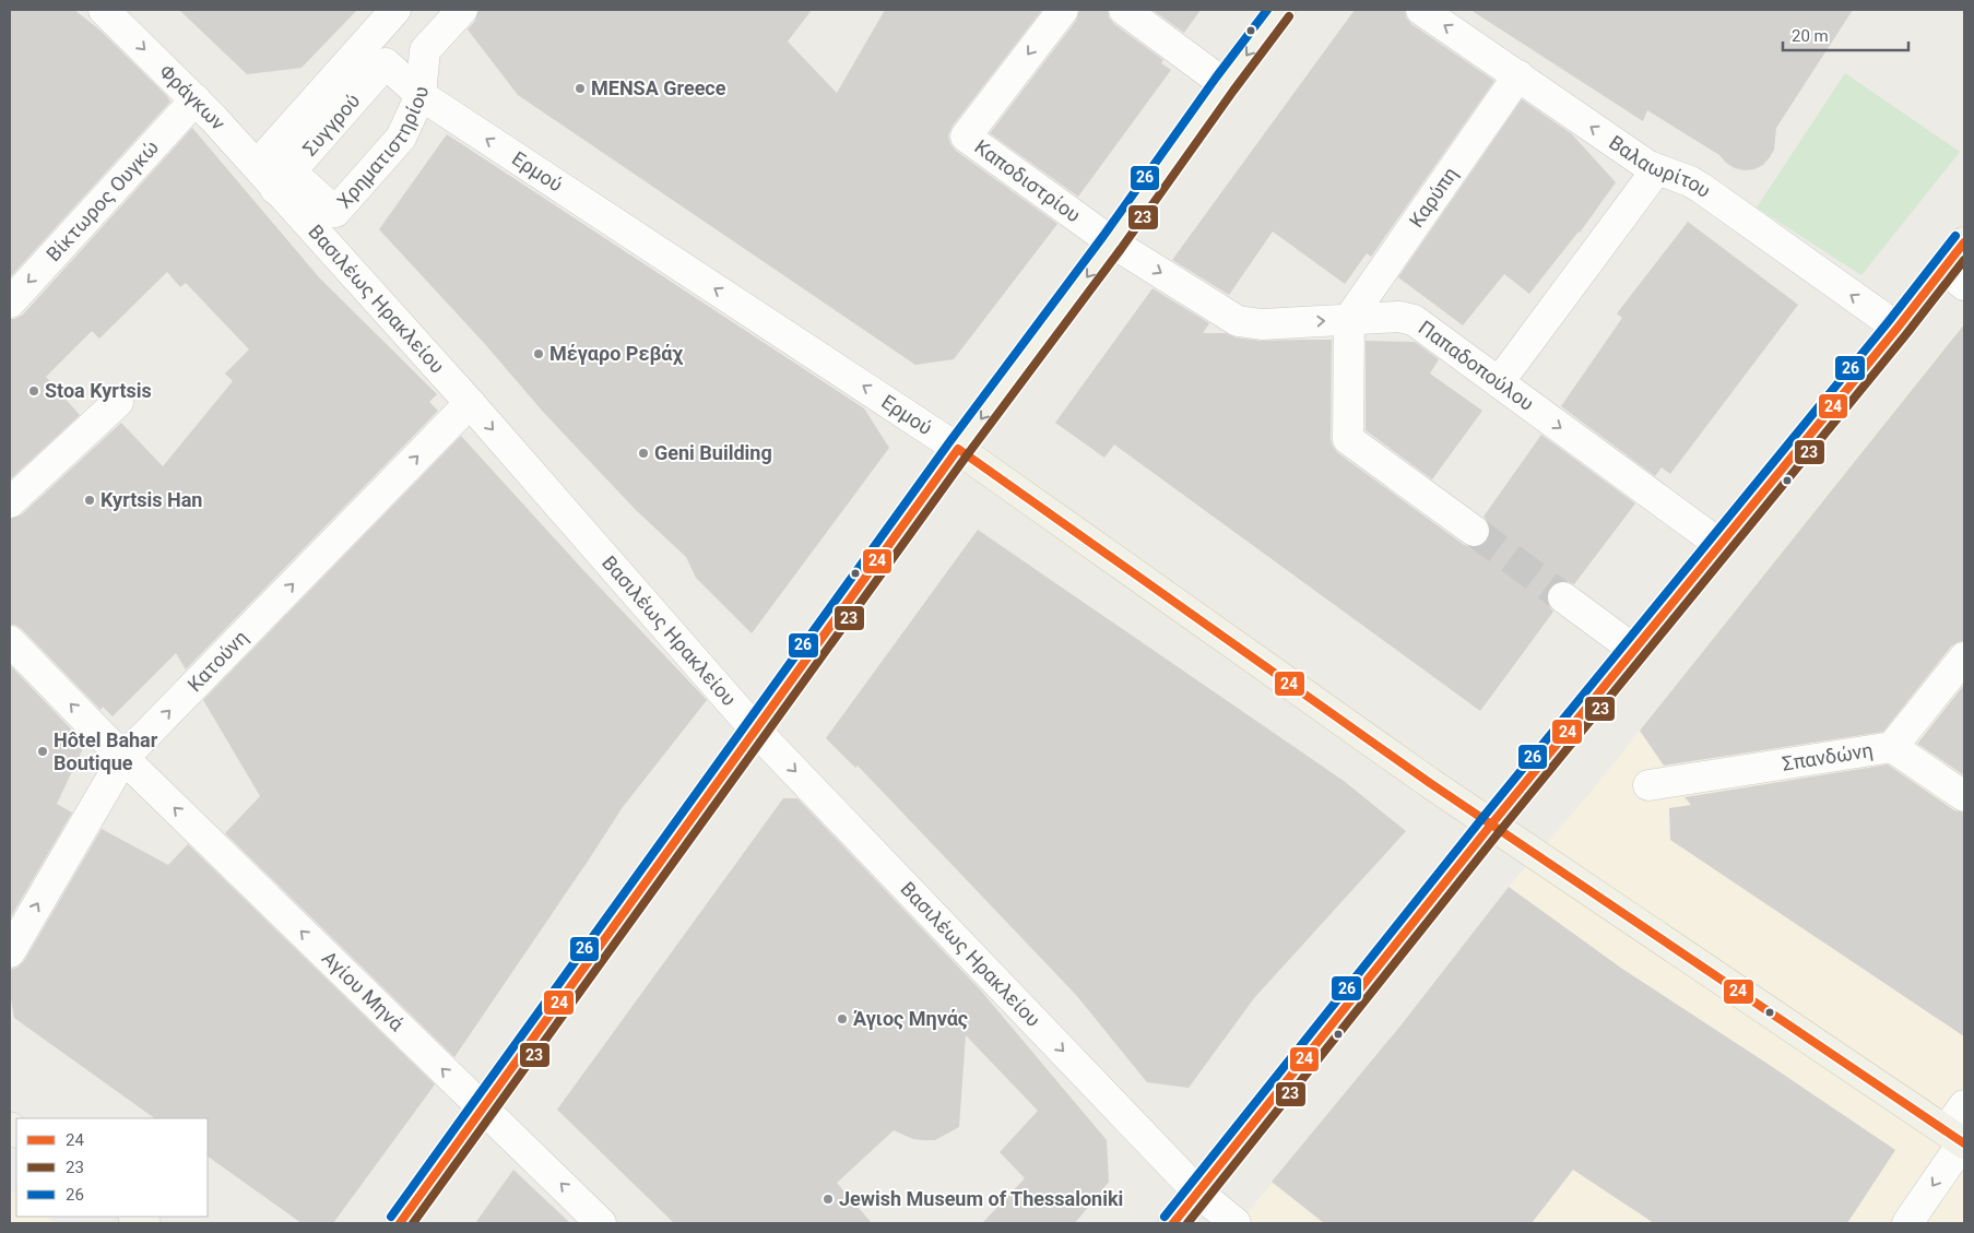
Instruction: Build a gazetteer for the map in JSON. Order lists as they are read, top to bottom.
{
  "streets": {
    "main road": ["Ερμού"],
    "street": [
      "Φράγκων",
      "Συγγρού",
      "Χρηματιστηρίου",
      "Βαλαωρίτου",
      "Καποδιστρίου",
      "Καρύπη",
      "Βίκτωρος Ουγκώ",
      "Βασιλέως Ηρακλείου",
      "Παπαδοπούλου",
      "Κατούνη",
      "Σπανδώνη",
      "Αγίου Μηνά"
    ]
  },
  "crossings": [
    ["Φράγκων", "Συγγρού"],
    ["Φράγκων", "Χρηματιστηρίου"],
    ["Φράγκων", "Βίκτωρος Ουγκώ"],
    ["Φράγκων", "Βασιλέως Ηρακλείου"],
    ["Συγγρού", "Χρηματιστηρίου"],
    ["Συγγρού", "Ερμού"],
    ["Συγγρού", "Βασιλέως Ηρακλείου"],
    ["Χρηματιστηρίου", "Ερμού"],
    ["Χρηματιστηρίου", "Βασιλέως Ηρακλείου"],
    ["Βαλαωρίτου", "Καρύπη"],
    ["Καποδιστρίου", "Παπαδοπούλου"],
    ["Καρύπη", "Παπαδοπούλου"],
    ["Βασιλέως Ηρακλείου", "Κατούνη"],
    ["Κατούνη", "Αγίου Μηνά"]
  ],
  "one_way": [
    "Φράγκων",
    "Βαλαωρίτου",
    "Βίκτωρος Ουγκώ",
    "Βασιλέως Ηρακλείου",
    "Παπαδοπούλου",
    "Κατούνη",
    "Αγίου Μηνά"
  ],
  "places": [
    "MENSA Greece",
    "Μέγαρο Ρεβάχ",
    "Stoa Kyrtsis",
    "Geni Building",
    "Kyrtsis Han",
    "Hôtel Bahar Boutique",
    "Άγιος Μηνάς",
    "Jewish Museum of Thessaloniki"
  ],
  "lines": ["transit line 26", "transit line 23", "transit line 24"],
  "legend": ["24", "23", "26"],
  "scale_bar": "20 m"
}
